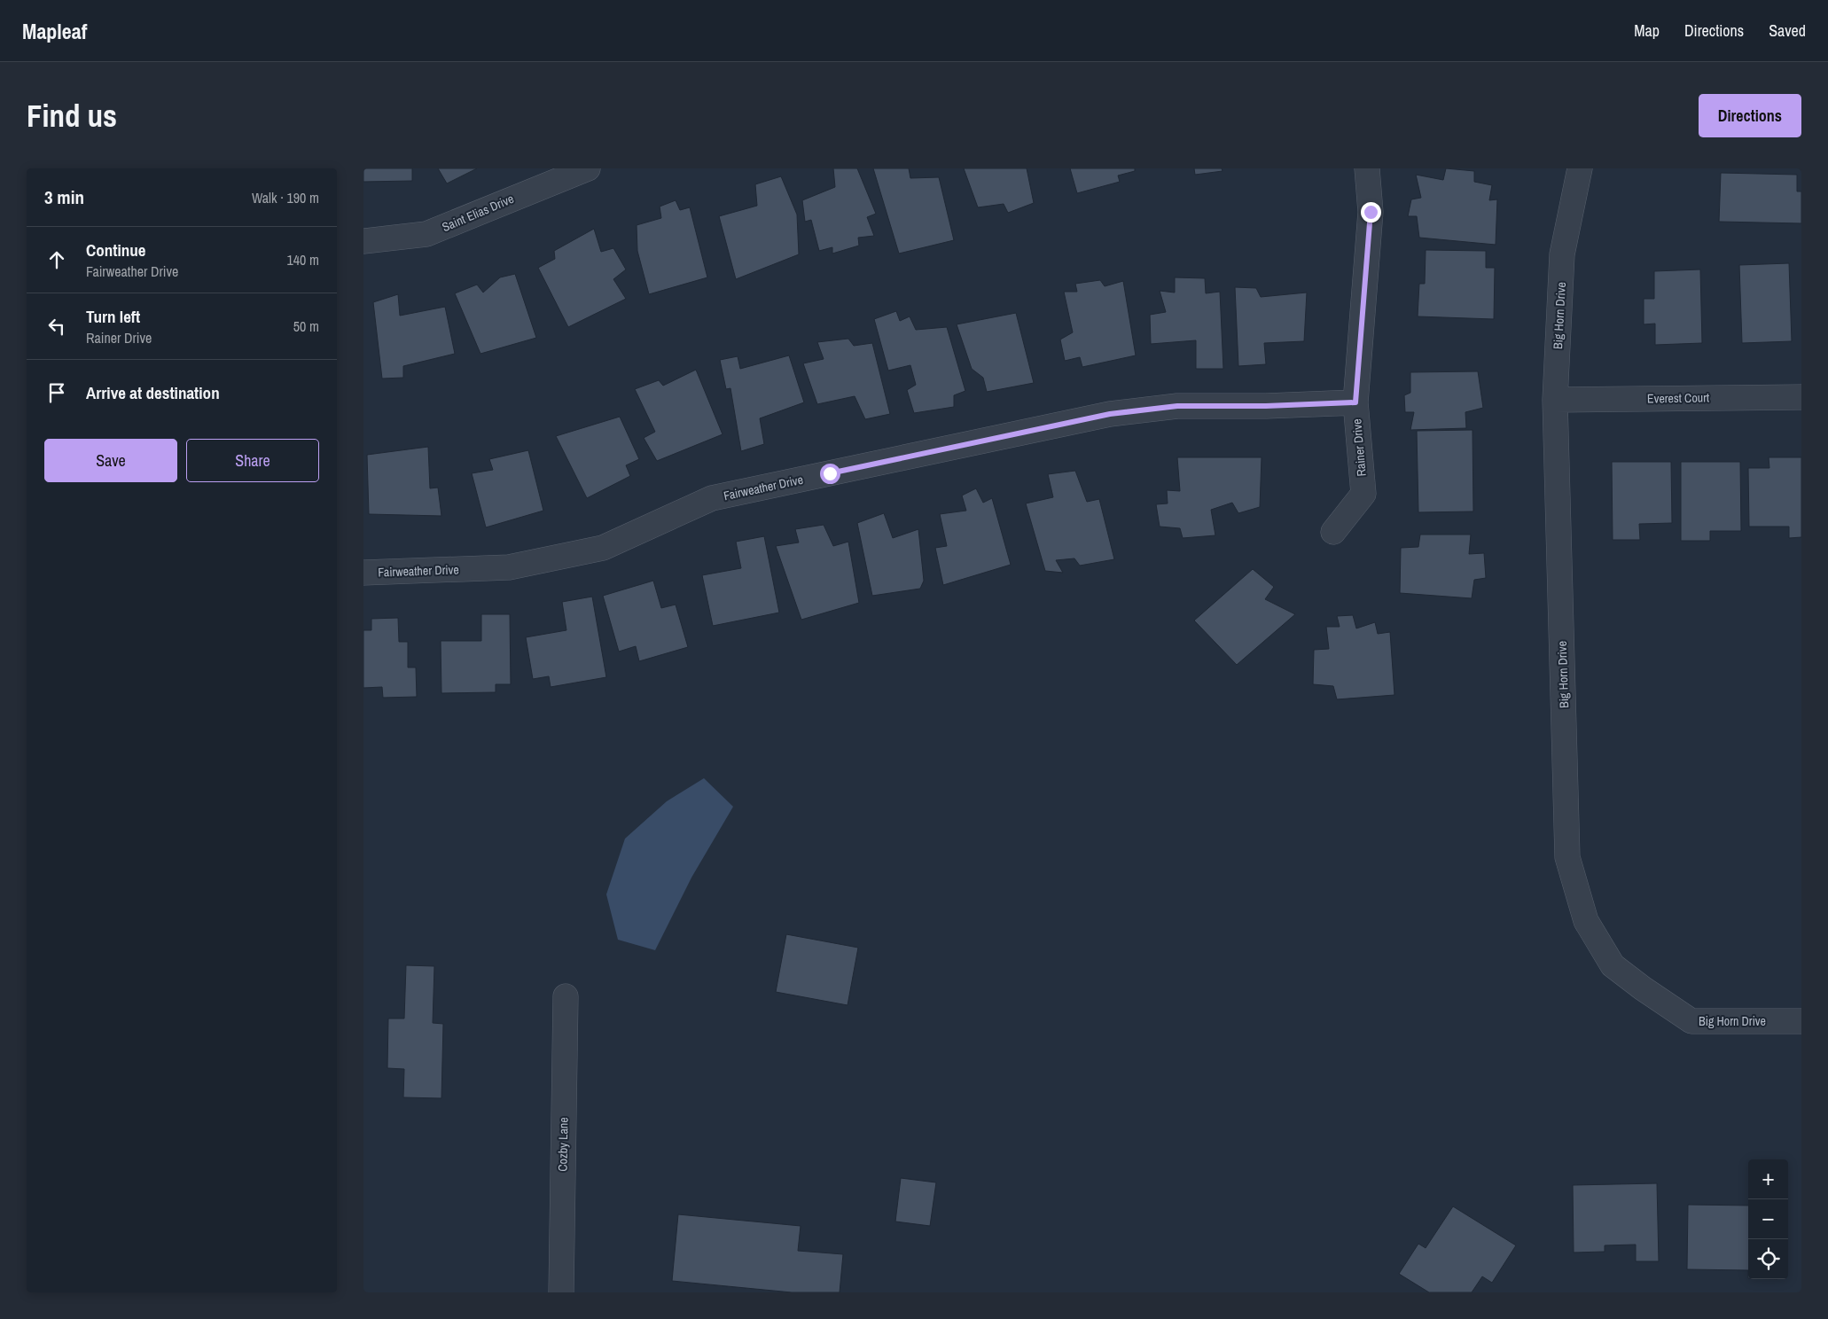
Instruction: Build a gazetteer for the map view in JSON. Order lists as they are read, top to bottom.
{
  "streets": {
    "street": [
      "Saint Elias Drive",
      "Big Horn Drive",
      "Everest Court",
      "Rainer Drive",
      "Fairweather Drive",
      "Cozby Lane"
    ]
  },
  "crossings": [
    ["Big Horn Drive", "Everest Court"],
    ["Rainer Drive", "Fairweather Drive"]
  ],
  "page": {
    "header": "Mapleaf",
    "nav": ["Map", "Directions", "Saved"],
    "buttons": [
      "Directions",
      ["Save", "Share"]
    ],
    "title": "Find us",
    "heading": ["3 min", "Walk · 190 m"],
    "list": [
      ["Continue", "Fairweather Drive", "140 m"],
      ["Turn left", "Rainer Drive", "50 m"],
      "Arrive at destination"
    ],
    "map_buttons": ["+", "−"]
  }
}
